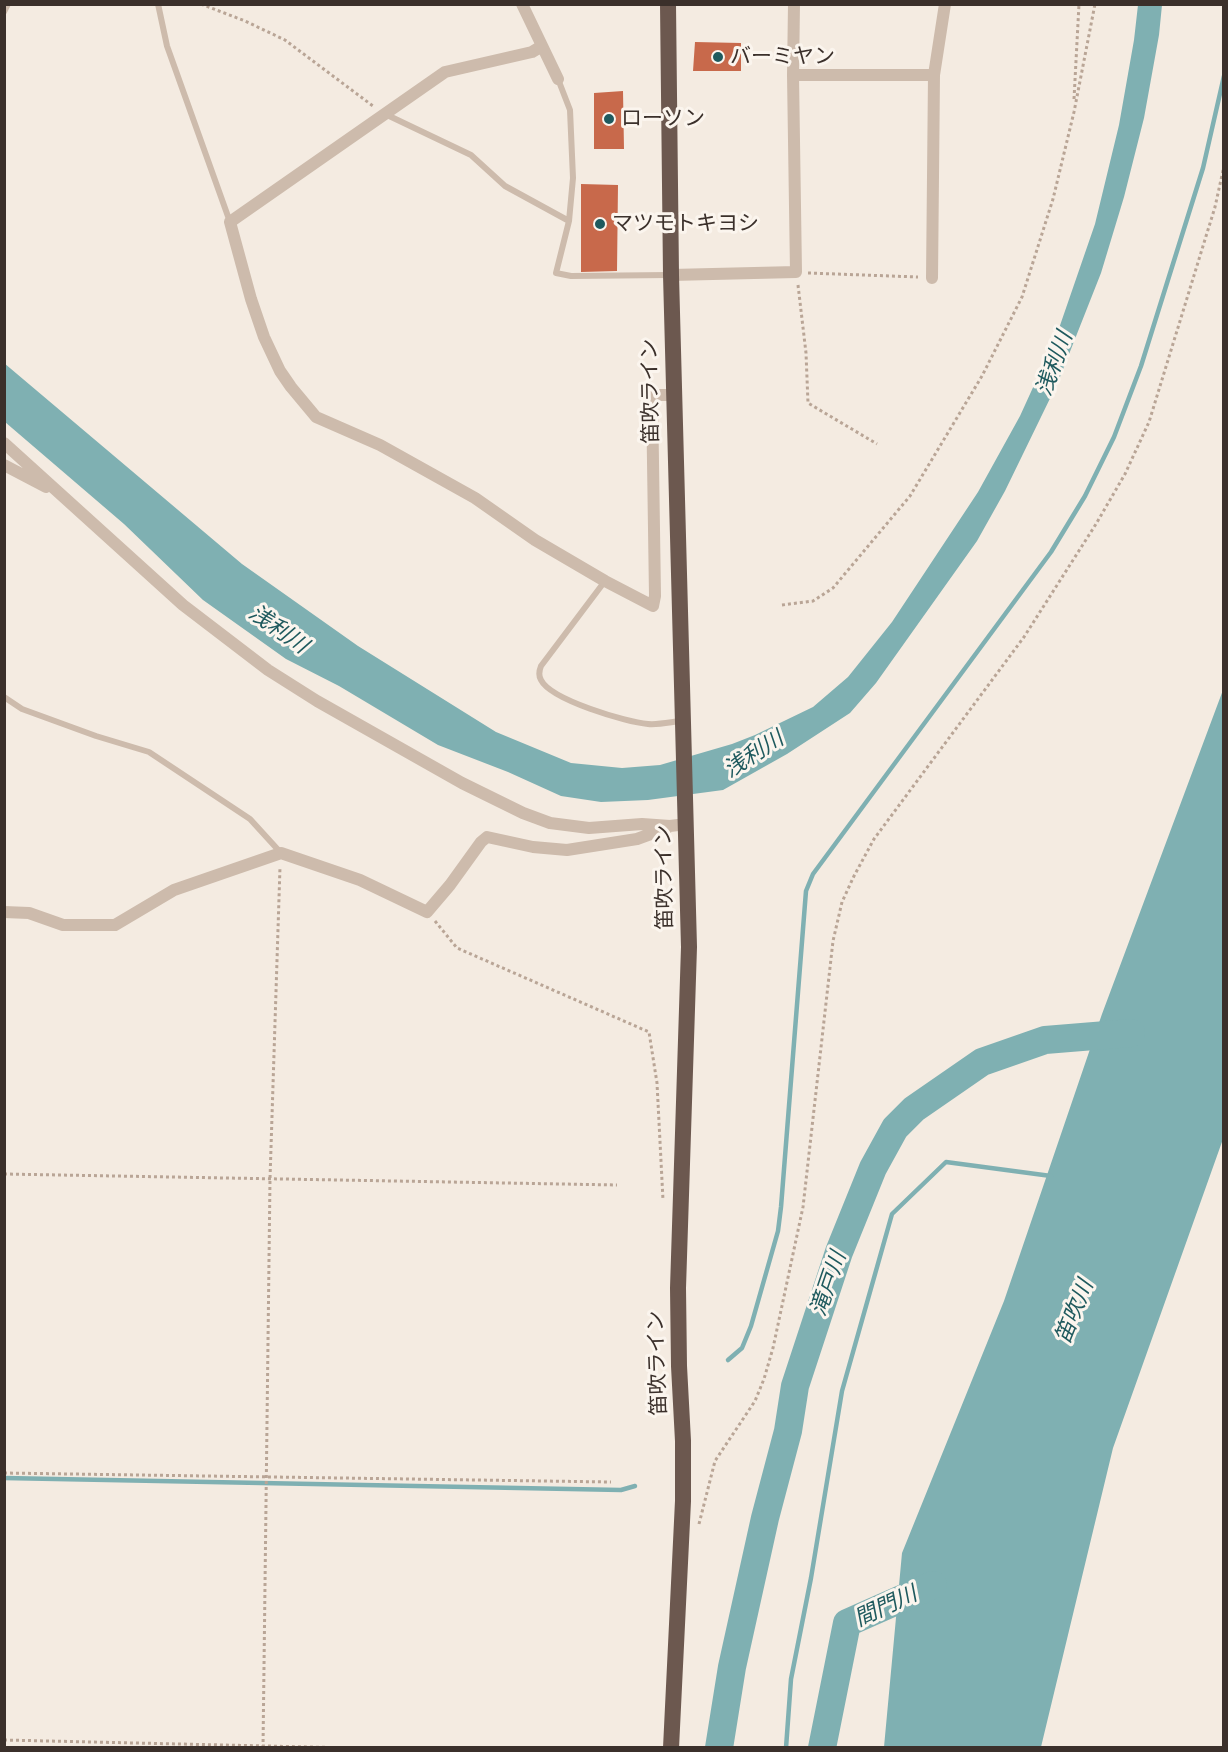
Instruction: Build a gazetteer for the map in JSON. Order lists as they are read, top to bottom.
{
  "streets": {
    "highway": ["笛吹ライン"]
  },
  "water": [
    "浅利川",
    "滝戸川",
    "笛吹川",
    "間門川"
  ],
  "places": ["バーミヤン", "ローソン", "マツモトキヨシ"]
}
